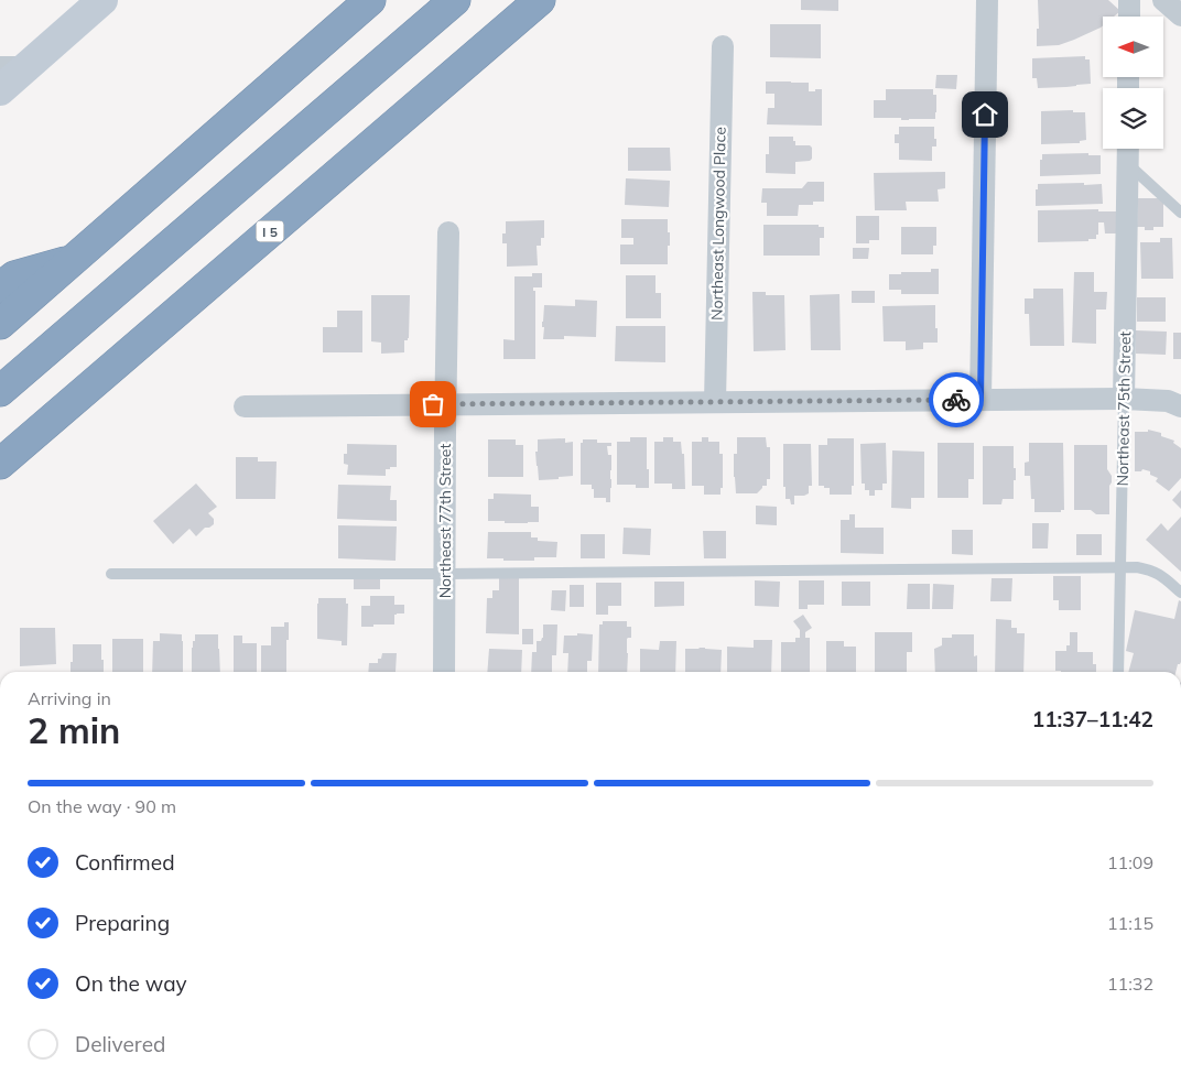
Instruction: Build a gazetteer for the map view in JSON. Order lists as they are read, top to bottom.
{
  "streets": {
    "highway": ["I 5"],
    "street": ["Northeast Longwood Place", "Northeast 75th Street", "Northeast 77th Street"]
  },
  "north": "left",
  "page": {
    "heading": ["2 min", "Arriving in", "11:37–11:42"],
    "bar": "On the way · 90 m",
    "list": [
      ["Confirmed", "11:09"],
      ["Preparing", "11:15"],
      ["On the way", "11:32"],
      "Delivered"
    ]
  }
}
